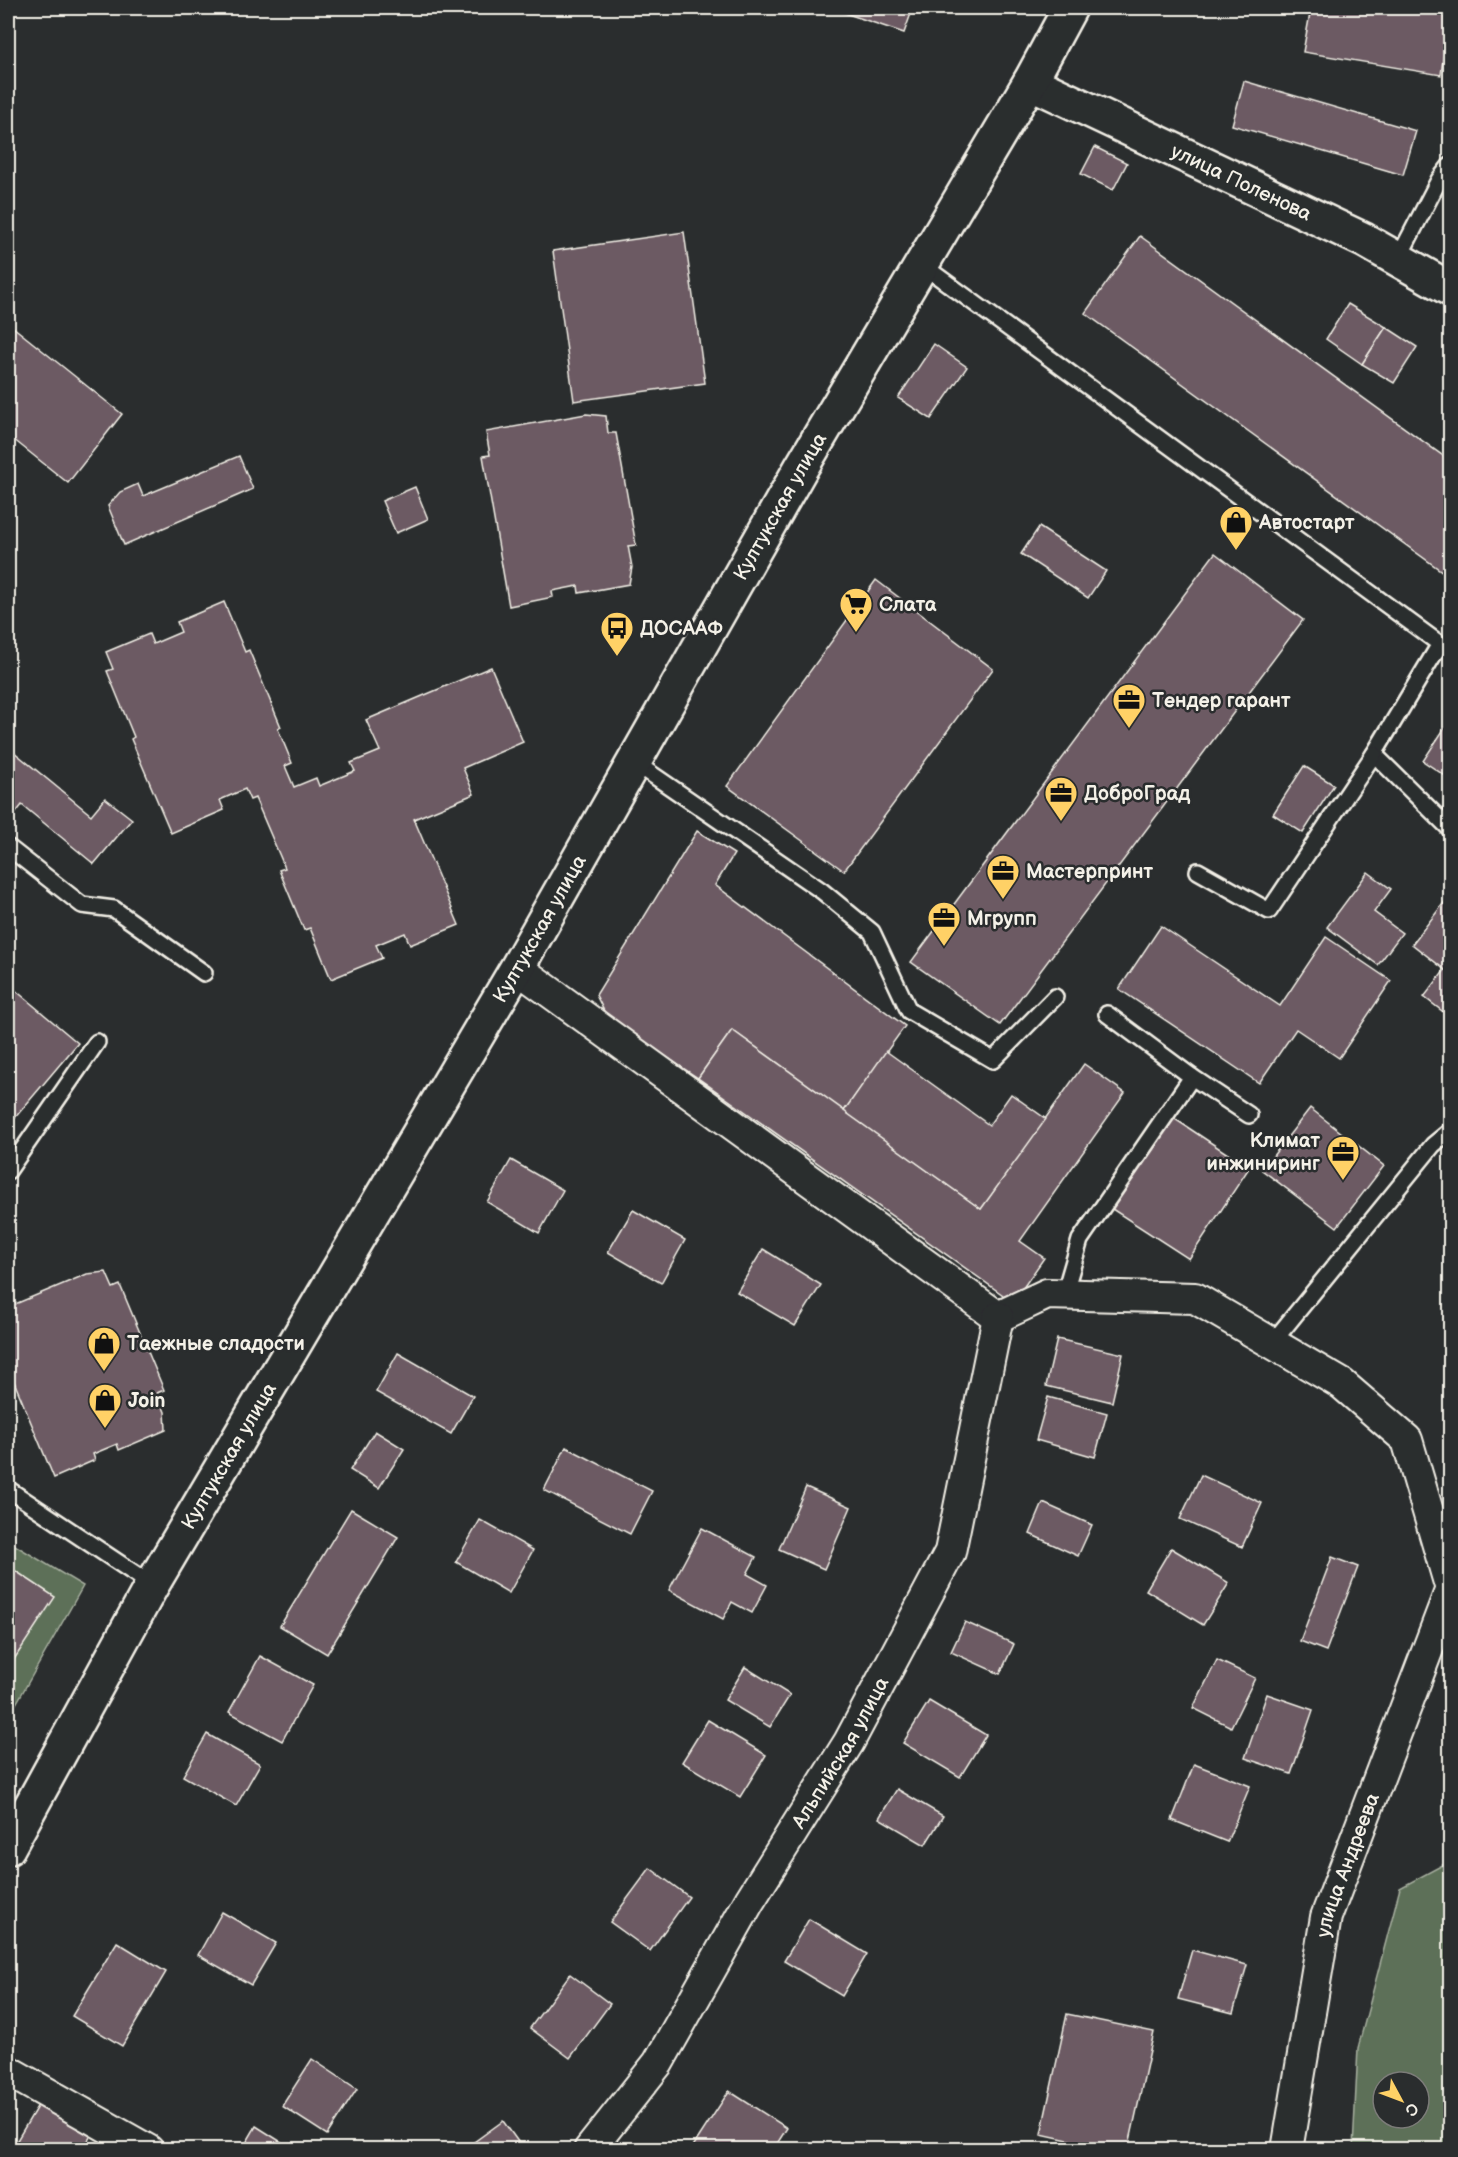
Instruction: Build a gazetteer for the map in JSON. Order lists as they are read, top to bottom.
{
  "streets": {
    "street": [
      "улица Поленова",
      "Култукская улица",
      "Альпийская улица",
      "улица Андреева"
    ]
  },
  "crossings": [
    ["улица Поленова", "Култукская улица"]
  ],
  "places": {
    "shop": ["Автостарт", "Таежные сладости", "Join"],
    "supermarket": ["Слата"],
    "bus stop": ["ДОСААФ"],
    "office": [
      "Тендер гарант",
      "ДоброГрад",
      "Мастерпринт",
      "Мгрупп",
      "Климат инжиниринг"
    ]
  },
  "north": "bottom right"
}
